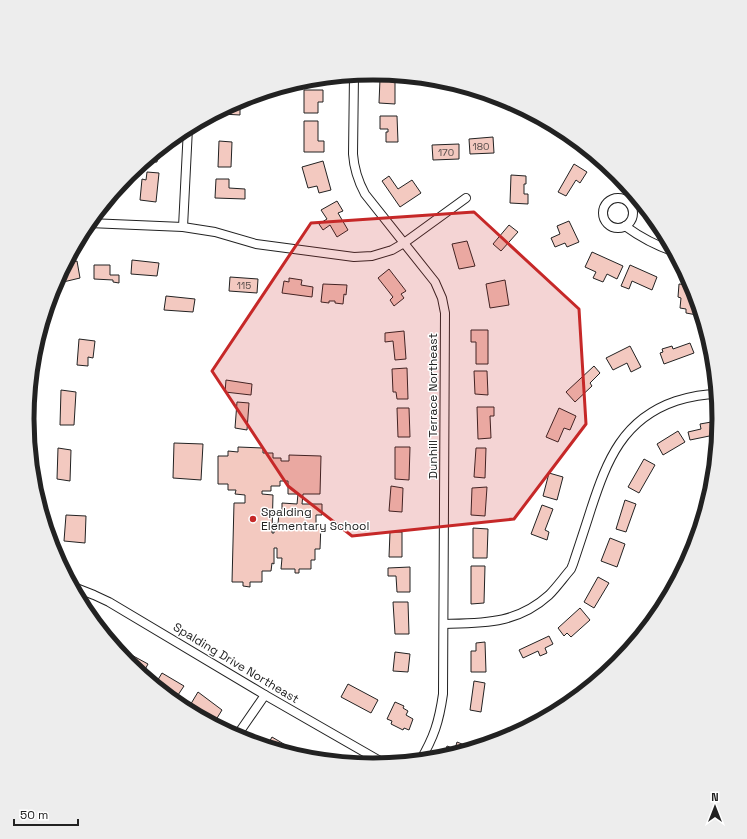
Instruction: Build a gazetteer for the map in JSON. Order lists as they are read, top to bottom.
{
  "streets": {
    "street": ["Dunhill Terrace Northeast", "Spalding Drive Northeast"]
  },
  "places": ["Spalding Elementary School"],
  "house_numbers": ["180", "170", "115"],
  "scale_bar": "50 m",
  "north": "top"
}
